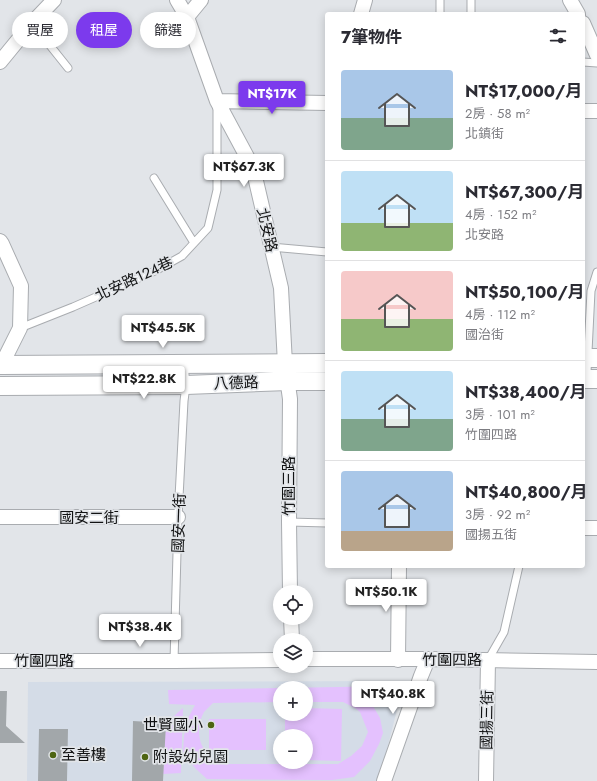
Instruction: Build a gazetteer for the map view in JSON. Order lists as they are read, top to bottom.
{
  "streets": {
    "street": [
      "北安路",
      "八德路",
      "竹圍三路",
      "國安二街",
      "竹圍四路",
      "國揚三街"
    ],
    "lane": ["北安路124巷", "國安一街"]
  },
  "crossings": [
    ["北安路", "北安路124巷"],
    ["北安路", "八德路"],
    ["北安路", "竹圍三路"],
    ["八德路", "竹圍三路"],
    ["八德路", "國安一街"],
    ["國安二街", "國安一街"],
    ["國安一街", "竹圍四路"],
    ["竹圍四路", "國揚三街"]
  ],
  "places": ["世賢國小", "至善樓", "附設幼兒園"],
  "page": {
    "chip": ["買屋", "租屋", "篩選"],
    "heading": "7筆物件",
    "list": [
      {
        "name": "NT$17,000/月",
        "note": "2房 · 58 m² · 北鎮街"
      },
      {
        "name": "NT$67,300/月",
        "note": "4房 · 152 m² · 北安路"
      },
      {
        "name": "NT$50,100/月",
        "note": "4房 · 112 m² · 國治街"
      },
      {
        "name": "NT$38,400/月",
        "note": "3房 · 101 m² · 竹圍四路"
      },
      {
        "name": "NT$40,800/月",
        "note": "3房 · 92 m² · 國揚五街"
      }
    ],
    "price": [
      "NT$17K",
      "NT$67.3K",
      "NT$45.5K",
      "NT$22.8K",
      "NT$50.1K",
      "NT$38.4K",
      "NT$40.8K"
    ],
    "map_buttons": ["+", "−"]
  }
}
